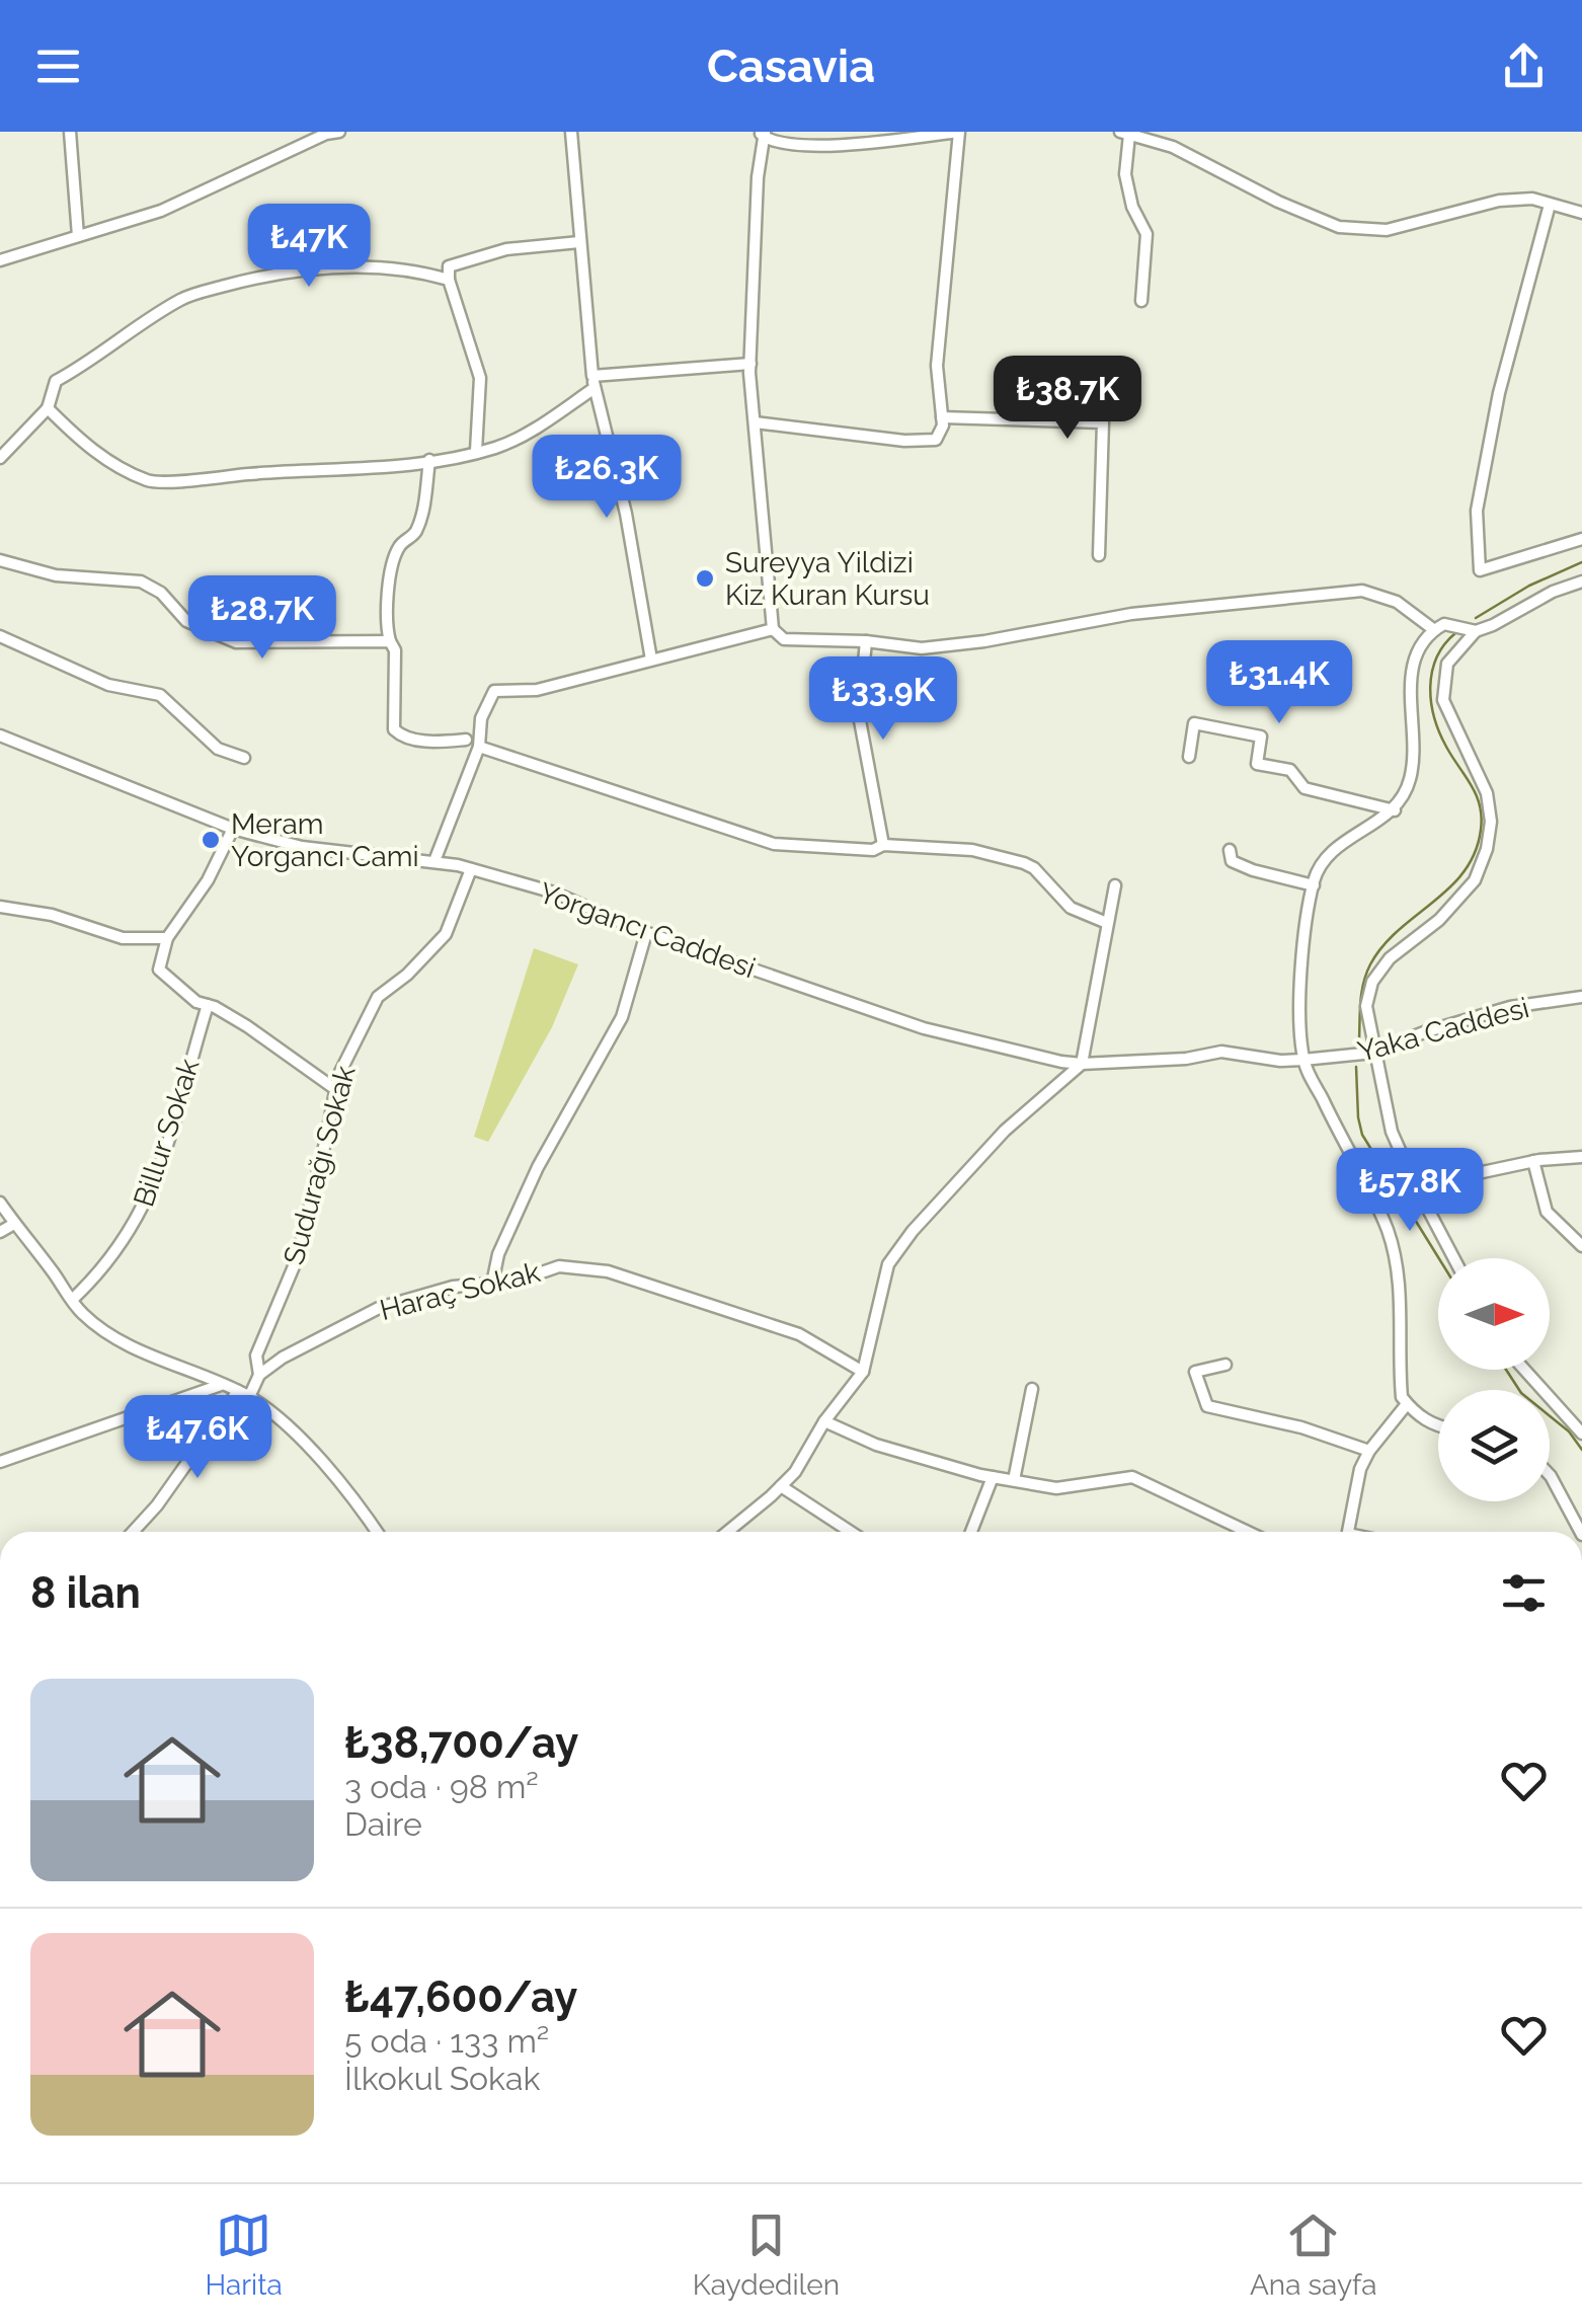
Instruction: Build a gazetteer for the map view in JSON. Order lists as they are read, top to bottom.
{
  "streets": {
    "street": [
      "Yorgancı Caddesi",
      "Yaka Caddesi",
      "Billur Sokak",
      "Sudurağı Sokak",
      "Haraç Sokak"
    ]
  },
  "crossings": [
    ["Yorgancı Caddesi", "Yaka Caddesi"],
    ["Yorgancı Caddesi", "Sudurağı Sokak"],
    ["Sudurağı Sokak", "Haraç Sokak"]
  ],
  "places": ["Sureyya Yildizi Kiz Kuran Kursu", "Meram Yorgancı Cami"],
  "north": "right",
  "page": {
    "header": "Casavia",
    "price": [
      "₺47K",
      "₺38.7K",
      "₺26.3K",
      "₺28.7K",
      "₺31.4K",
      "₺33.9K",
      "₺57.8K",
      "₺47.6K"
    ],
    "heading": "8 ilan",
    "list": [
      {
        "name": "₺38,700/ay",
        "note": "3 oda · 98 m² · Daire"
      },
      {
        "name": "₺47,600/ay",
        "note": "5 oda · 133 m² · İlkokul Sokak"
      }
    ],
    "tabs": ["Harita", "Kaydedilen", "Ana sayfa"]
  }
}
